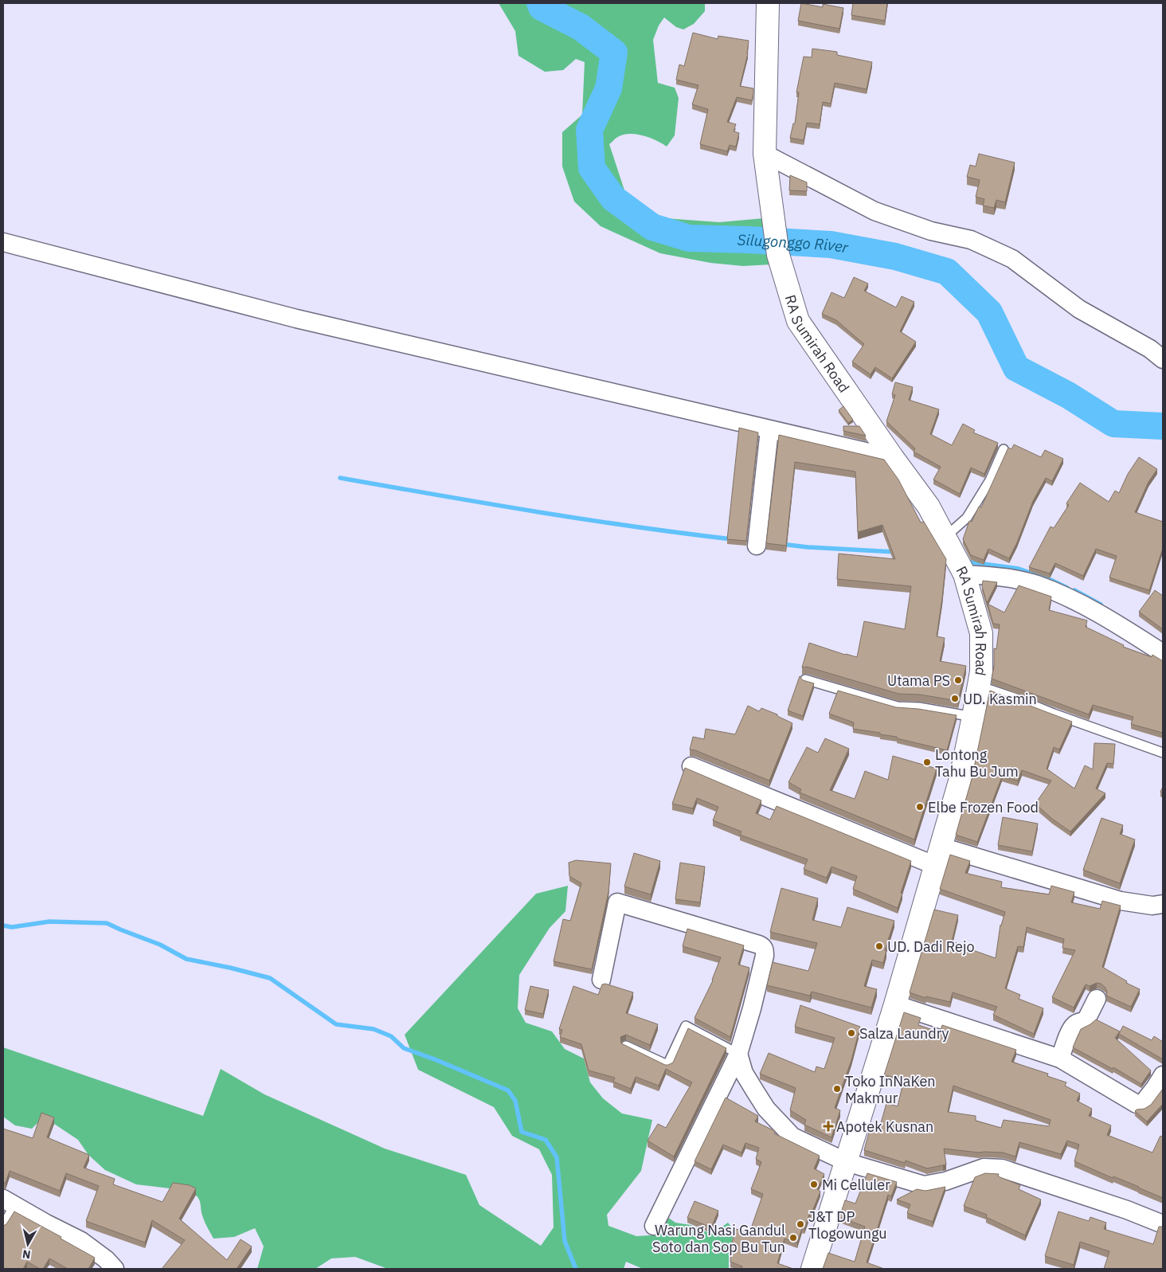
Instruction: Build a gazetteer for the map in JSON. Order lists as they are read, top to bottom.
{
  "streets": {
    "main road": ["RA Sumirah Road"]
  },
  "water": ["Silugonggo River"],
  "places": {
    "other": [
      "Utama PS",
      "UD. Kasmin",
      "Lontong Tahu Bu Jum",
      "Elbe Frozen Food",
      "UD. Dadi Rejo",
      "Salza Laundry",
      "Toko InNaKen Makmur",
      "Mi Celluler",
      "J&T DP Tlogowungu",
      "Warung Nasi Gandul Soto dan Sop Bu Tun"
    ],
    "health": ["Apotek Kusnan"]
  },
  "north": "bottom"
}
